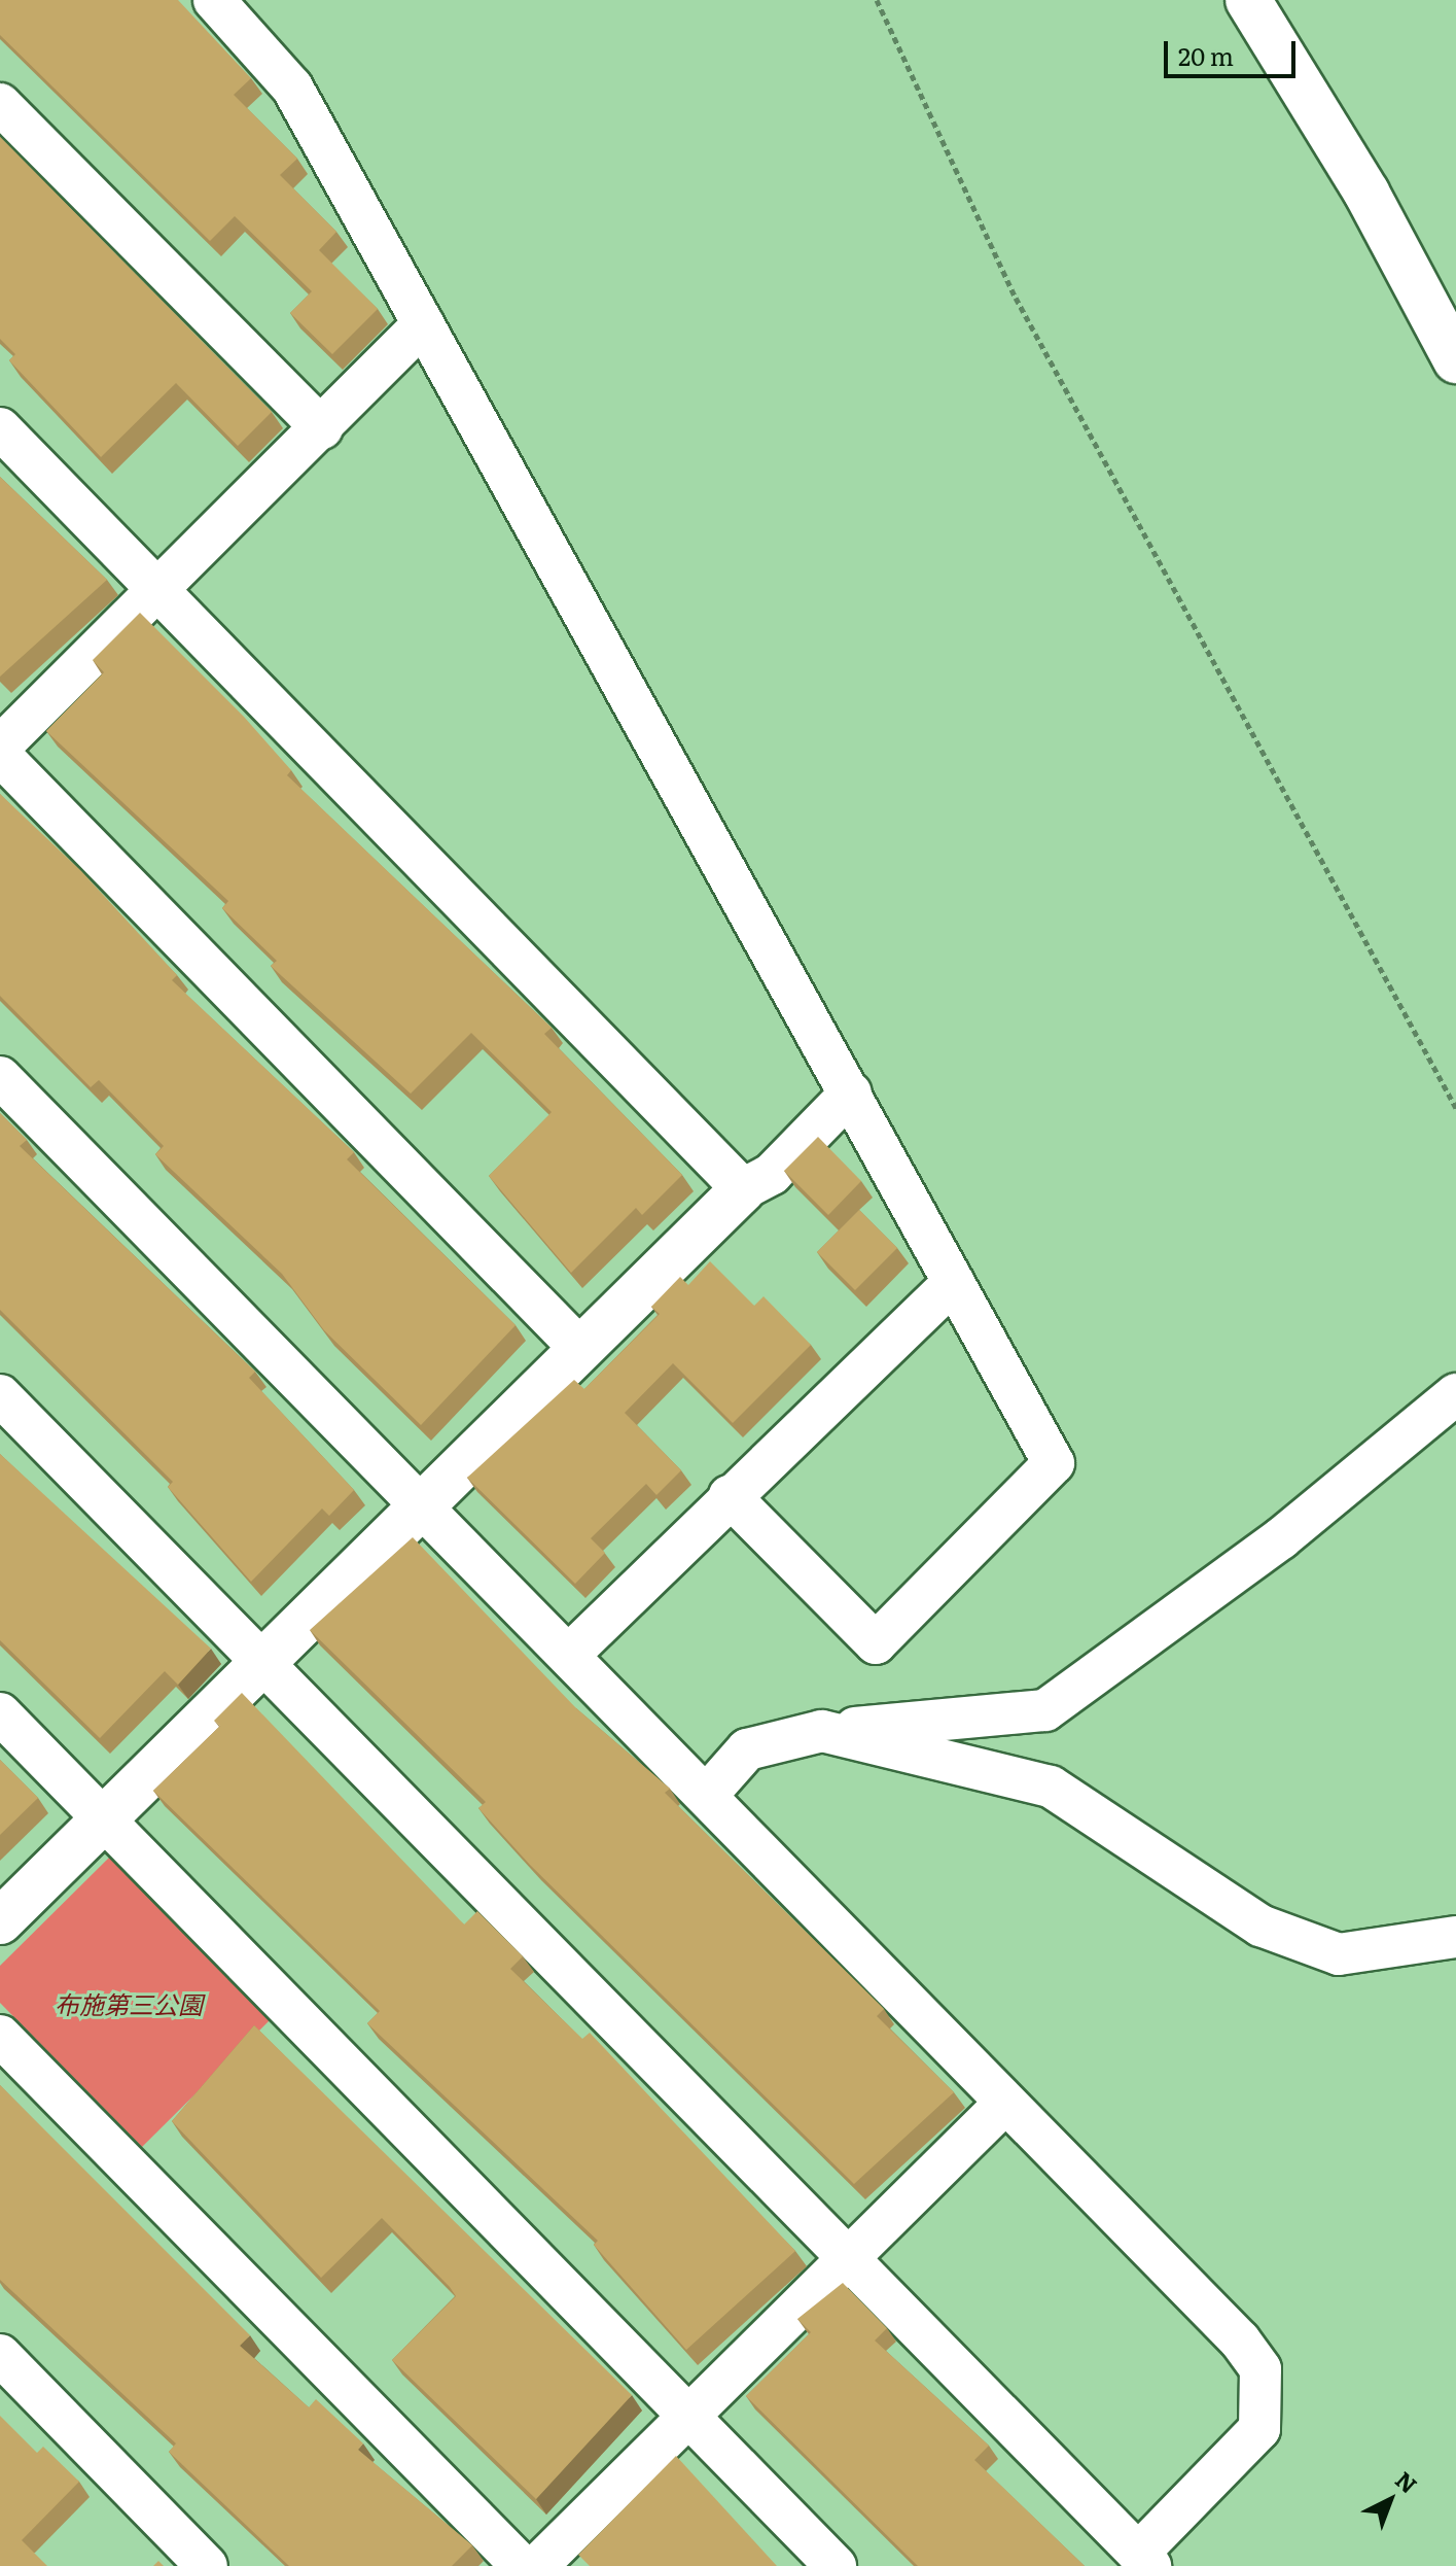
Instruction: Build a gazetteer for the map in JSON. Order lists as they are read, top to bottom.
{
  "parks": ["布施第三公園"],
  "scale_bar": "20 m",
  "north": "top right"
}
